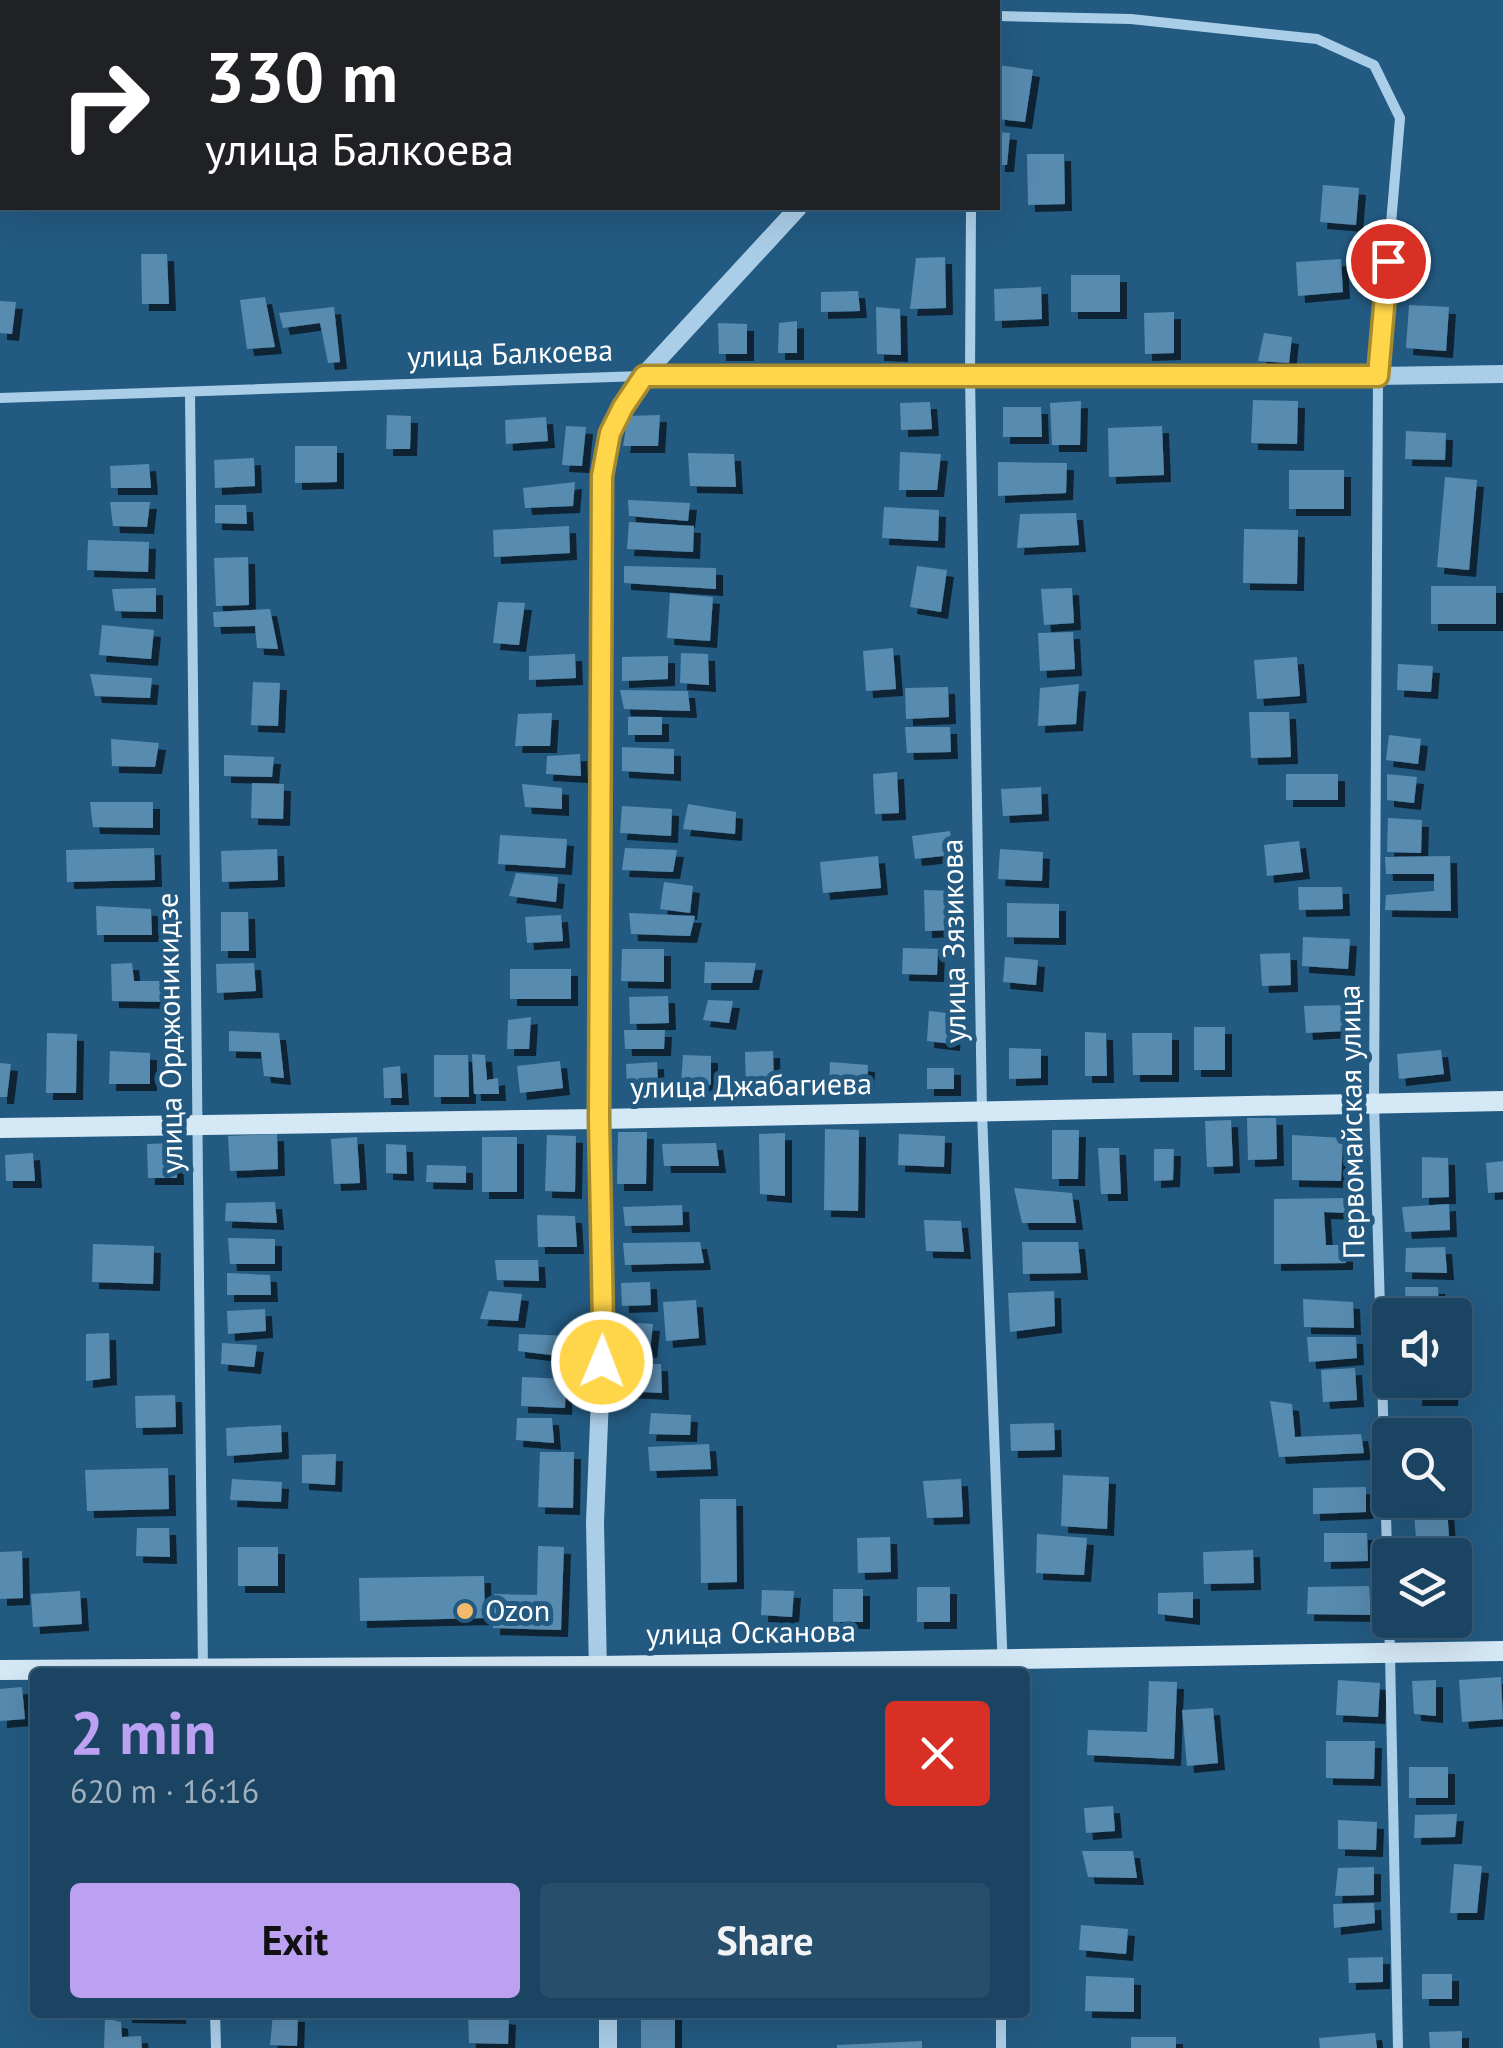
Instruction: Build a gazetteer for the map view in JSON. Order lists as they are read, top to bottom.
{
  "streets": {
    "main road": ["улица Джабагиева", "улица Осканова"],
    "street": [
      "улица Балкоева",
      "улица Зязикова",
      "улица Орджоникидзе",
      "Первомайская улица"
    ]
  },
  "crossings": [
    ["улица Балкоева", "улица Зязикова"],
    ["улица Балкоева", "улица Орджоникидзе"],
    ["улица Балкоева", "Первомайская улица"],
    ["улица Зязикова", "улица Джабагиева"],
    ["улица Зязикова", "улица Осканова"],
    ["улица Орджоникидзе", "улица Джабагиева"],
    ["улица Джабагиева", "Первомайская улица"],
    ["Первомайская улица", "улица Осканова"]
  ],
  "places": ["Ozon"],
  "page": {
    "turn": ["330 m", "улица Балкоева"],
    "heading": ["2 min", "620 m · 16:16"],
    "buttons": ["Exit", "Share"]
  }
}
